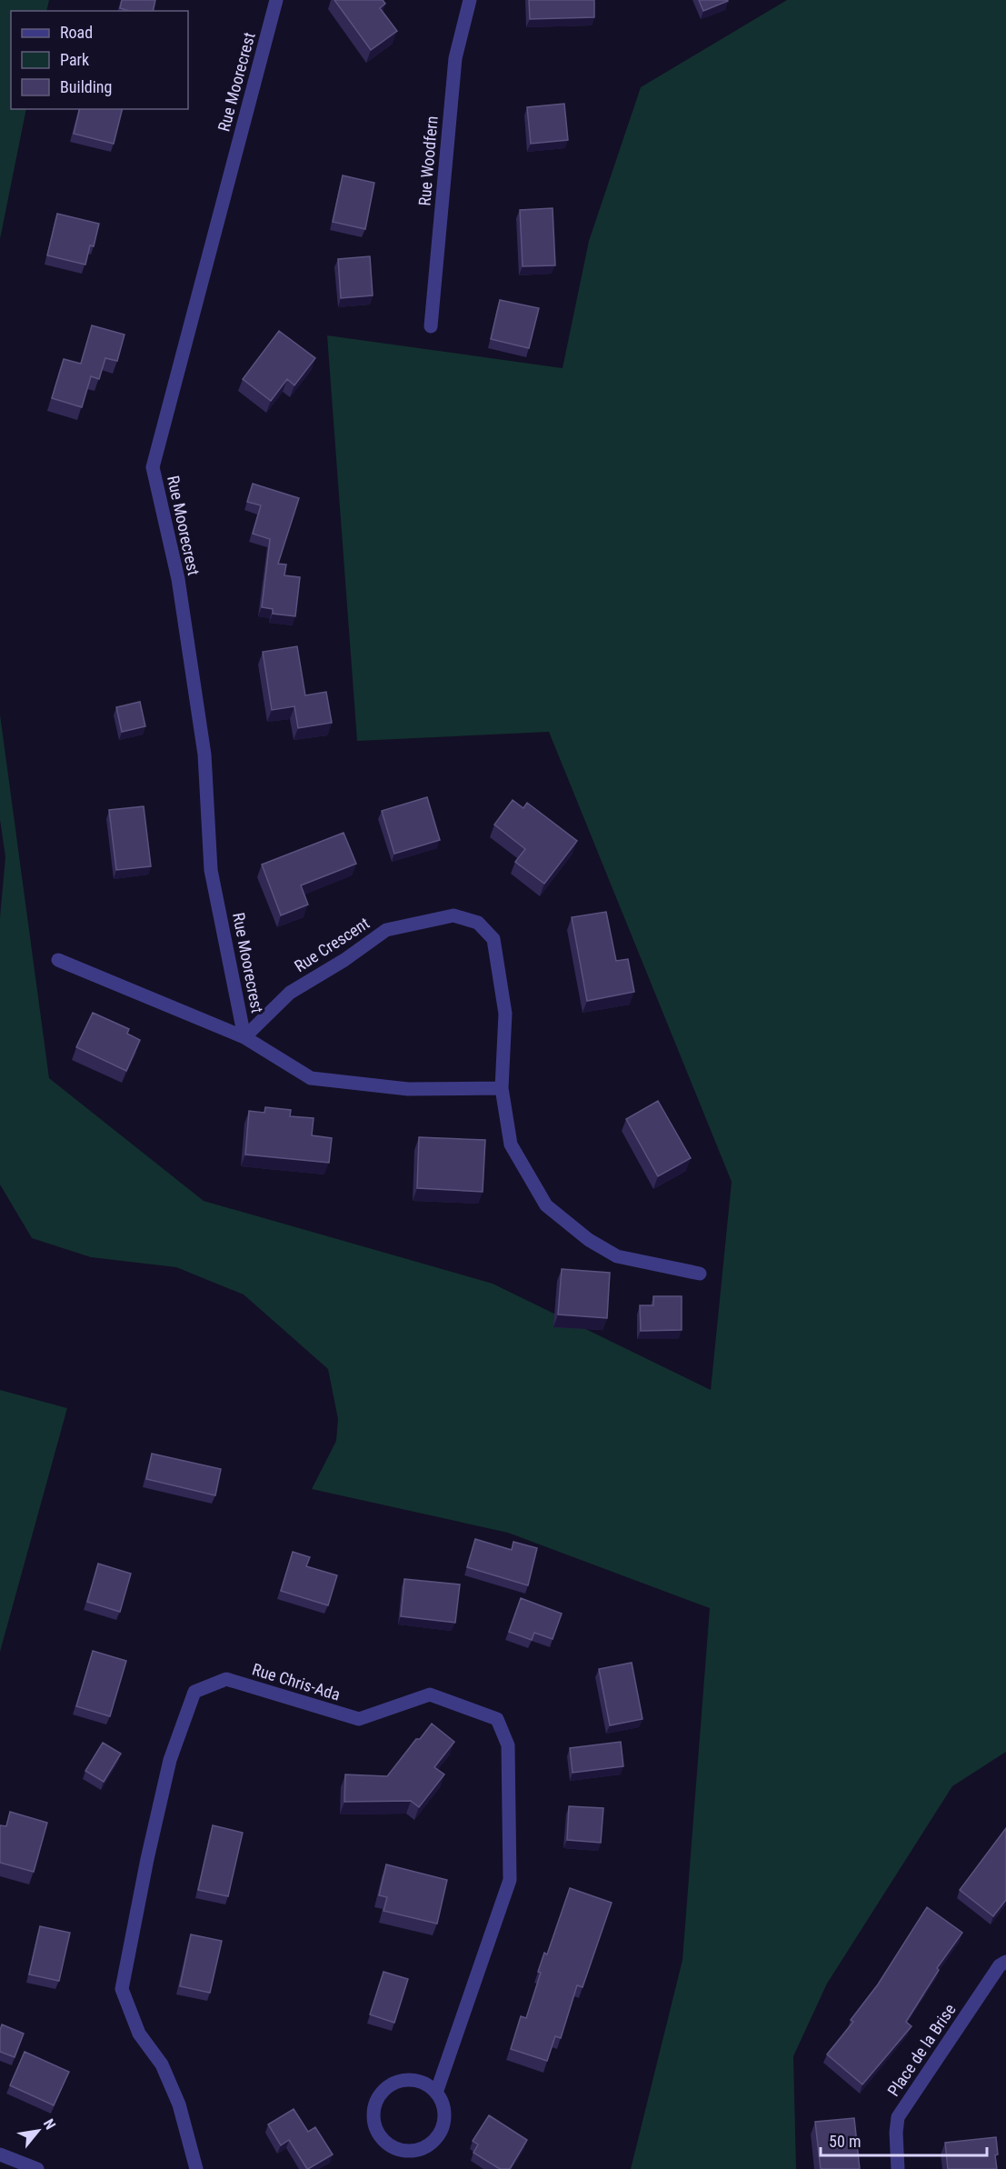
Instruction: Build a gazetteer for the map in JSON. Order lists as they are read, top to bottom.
{
  "streets": {
    "street": [
      "Rue Moorecrest",
      "Rue Woodfern",
      "Rue Crescent",
      "Rue Chris-Ada",
      "Place de la Brise"
    ]
  },
  "crossings": [
    ["Rue Moorecrest", "Rue Crescent"]
  ],
  "legend": ["Road", "Park", "Building"],
  "scale_bar": "50 m",
  "north": "top right"
}
